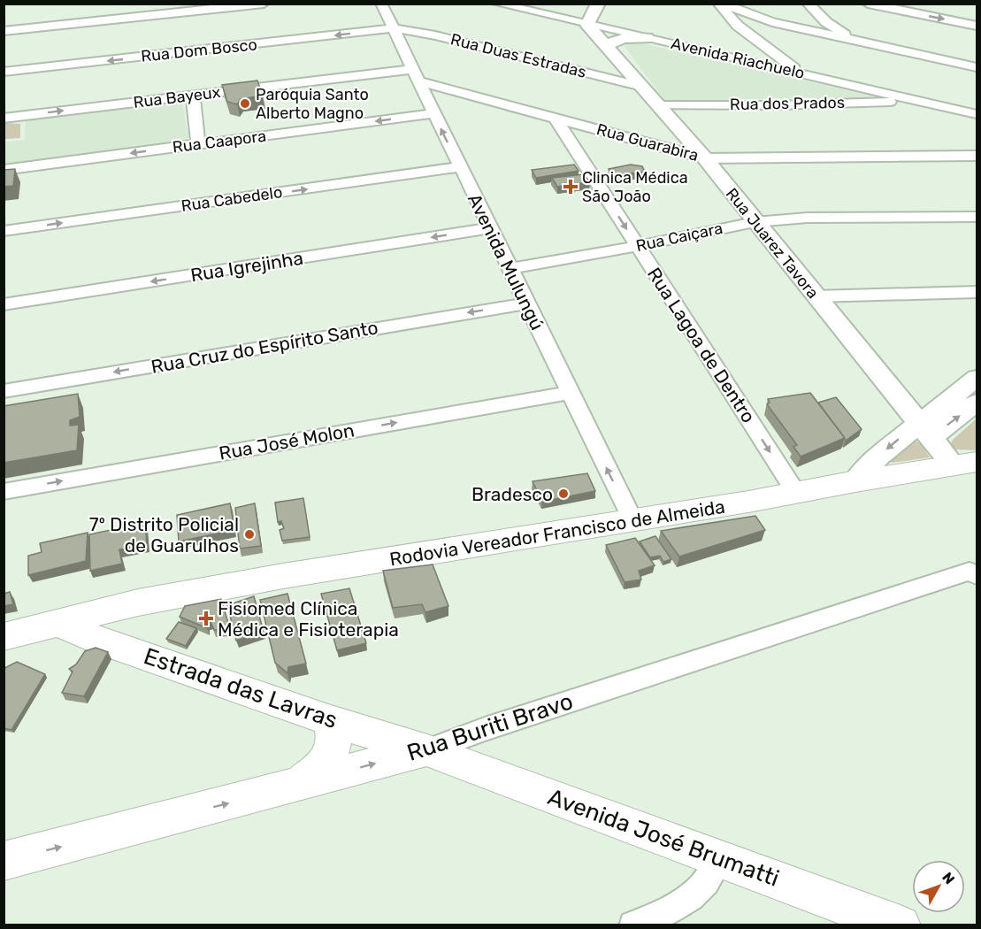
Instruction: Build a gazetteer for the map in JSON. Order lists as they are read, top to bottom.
{
  "streets": {
    "main road": [
      "Rodovia Vereador Francisco de Almeida",
      "Estrada das Lavras",
      "Rua Buriti Bravo",
      "Avenida José Brumatti"
    ],
    "street": [
      "Rua Dom Bosco",
      "Rua Duas Estradas",
      "Avenida Riachuelo",
      "Rua Bayeux",
      "Rua dos Prados",
      "Rua Caapora",
      "Rua Guarabira",
      "Rua Cabedelo",
      "Rua Caiçara",
      "Rua Juarez Tavora",
      "Avenida Mulungú",
      "Rua Igrejinha",
      "Rua Lagoa de Dentro",
      "Rua Cruz do Espírito Santo",
      "Rua José Molon"
    ]
  },
  "crossings": [
    ["Rua Dom Bosco", "Rua Duas Estradas"],
    ["Rua Dom Bosco", "Avenida Mulungú"],
    ["Rua Duas Estradas", "Rua Juarez Tavora"],
    ["Rua Duas Estradas", "Avenida Mulungú"],
    ["Avenida Riachuelo", "Rua dos Prados"],
    ["Avenida Riachuelo", "Rua Juarez Tavora"],
    ["Rua Bayeux", "Rua Guarabira"],
    ["Rua Bayeux", "Avenida Mulungú"],
    ["Rua dos Prados", "Rua Juarez Tavora"],
    ["Rua Caapora", "Avenida Mulungú"],
    ["Rua Guarabira", "Rua Juarez Tavora"],
    ["Rua Guarabira", "Avenida Mulungú"],
    ["Rua Guarabira", "Rua Lagoa de Dentro"],
    ["Rua Cabedelo", "Avenida Mulungú"],
    ["Rua Caiçara", "Rua Juarez Tavora"],
    ["Rua Caiçara", "Avenida Mulungú"],
    ["Rua Caiçara", "Rua Lagoa de Dentro"],
    ["Rua Juarez Tavora", "Rodovia Vereador Francisco de Almeida"],
    ["Avenida Mulungú", "Rua Igrejinha"],
    ["Avenida Mulungú", "Rua Cruz do Espírito Santo"],
    ["Avenida Mulungú", "Rua José Molon"],
    ["Avenida Mulungú", "Rodovia Vereador Francisco de Almeida"],
    ["Rua Lagoa de Dentro", "Rodovia Vereador Francisco de Almeida"],
    ["Rodovia Vereador Francisco de Almeida", "Estrada das Lavras"],
    ["Estrada das Lavras", "Rua Buriti Bravo"],
    ["Estrada das Lavras", "Avenida José Brumatti"],
    ["Rua Buriti Bravo", "Avenida José Brumatti"]
  ],
  "one_way": [
    "Rua Cabedelo",
    "Avenida Mulungú",
    "Rua Igrejinha",
    "Rua Lagoa de Dentro",
    "Rua Cruz do Espírito Santo",
    "Rua José Molon",
    "Rua Buriti Bravo"
  ],
  "places": {
    "other": ["Paróquia Santo Alberto Magno", "Bradesco", "7º Distrito Policial de Guarulhos"],
    "health": ["Clinica Médica São João", "Fisiomed Clínica Médica e Fisioterapia"]
  },
  "north": "top right"
}
